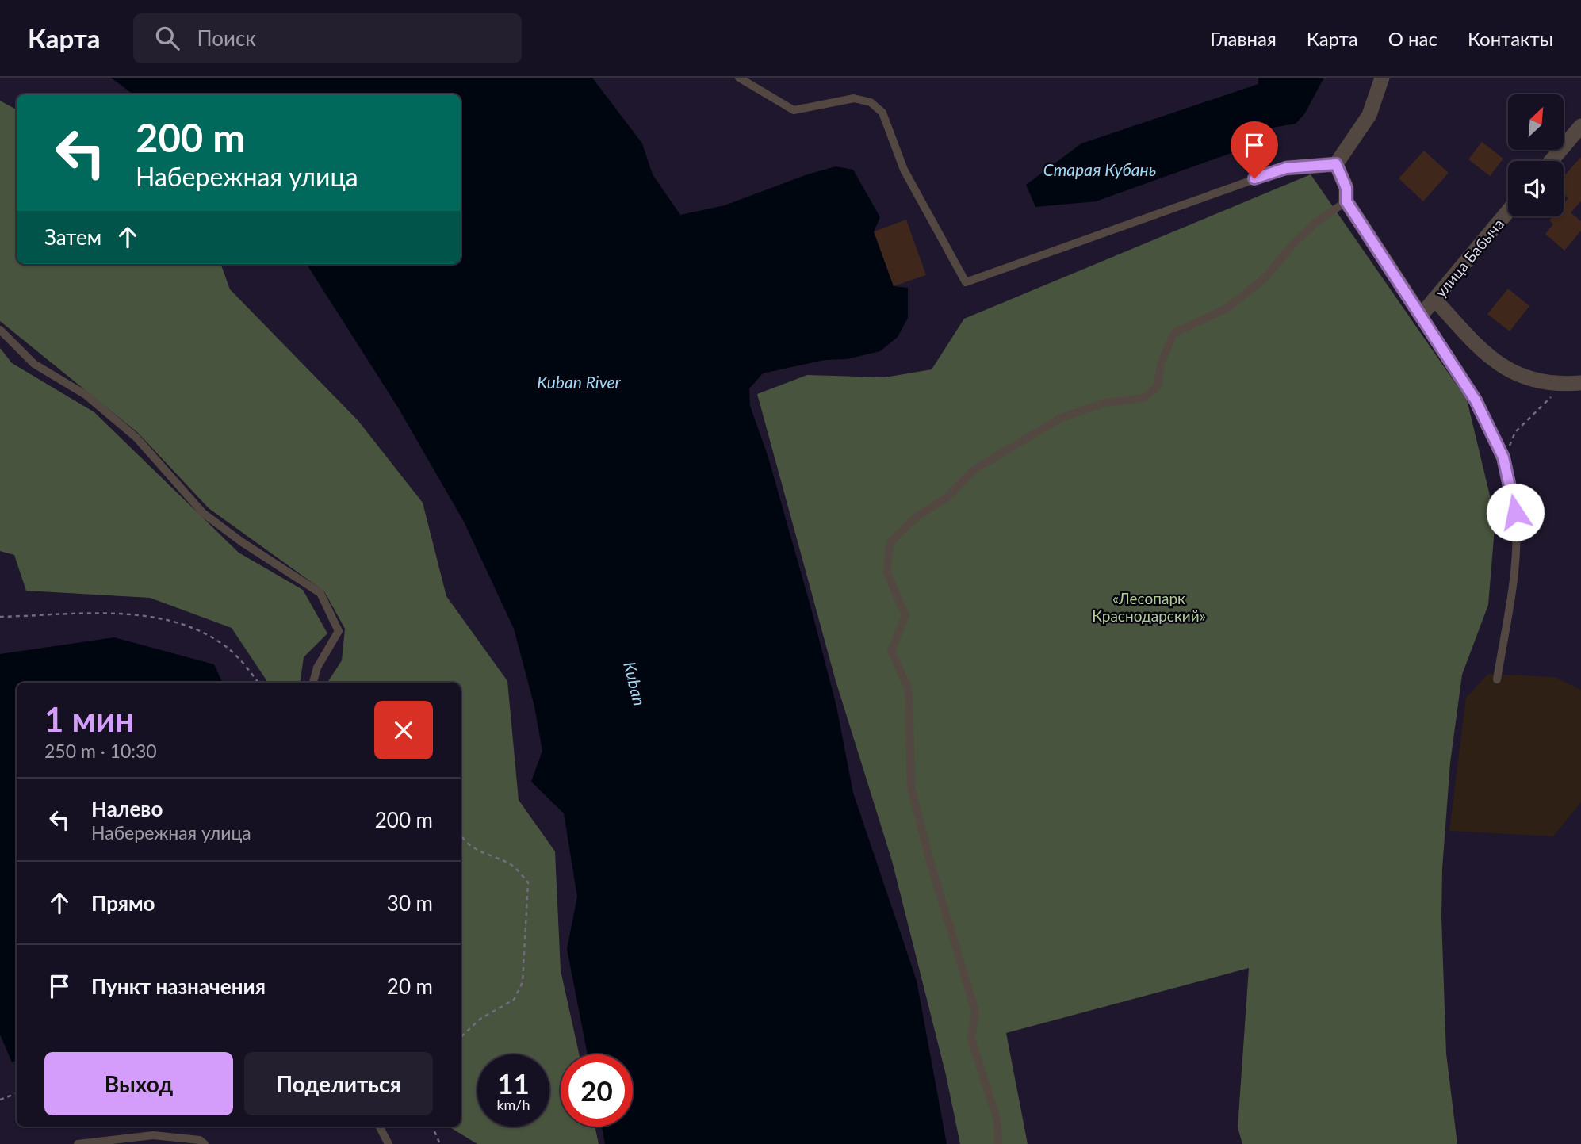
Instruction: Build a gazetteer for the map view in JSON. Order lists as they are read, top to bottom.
{
  "streets": {
    "street": ["улица Бабыча"]
  },
  "water": ["Старая Кубань", "Kuban River", "Kuban"],
  "parks": ["«Лесопарк Краснодарский»"],
  "north": "top right",
  "page": {
    "header": "Карта",
    "search": "Поиск",
    "nav": [
      "Главная",
      "Карта",
      "О нас",
      "Контакты"
    ],
    "turn": ["200 m", "Набережная улица"],
    "then": "Затем",
    "heading": ["1 мин", "250 m · 10:30"],
    "list": [
      {
        "name": "Налево",
        "note": "Набережная улица",
        "value": "200 m"
      },
      {
        "name": "Прямо",
        "value": "30 m"
      },
      {
        "name": "Пункт назначения",
        "value": "20 m"
      }
    ],
    "buttons": ["Выход", "Поделиться"],
    "speed": "11 km/h",
    "limit": "20"
  }
}
